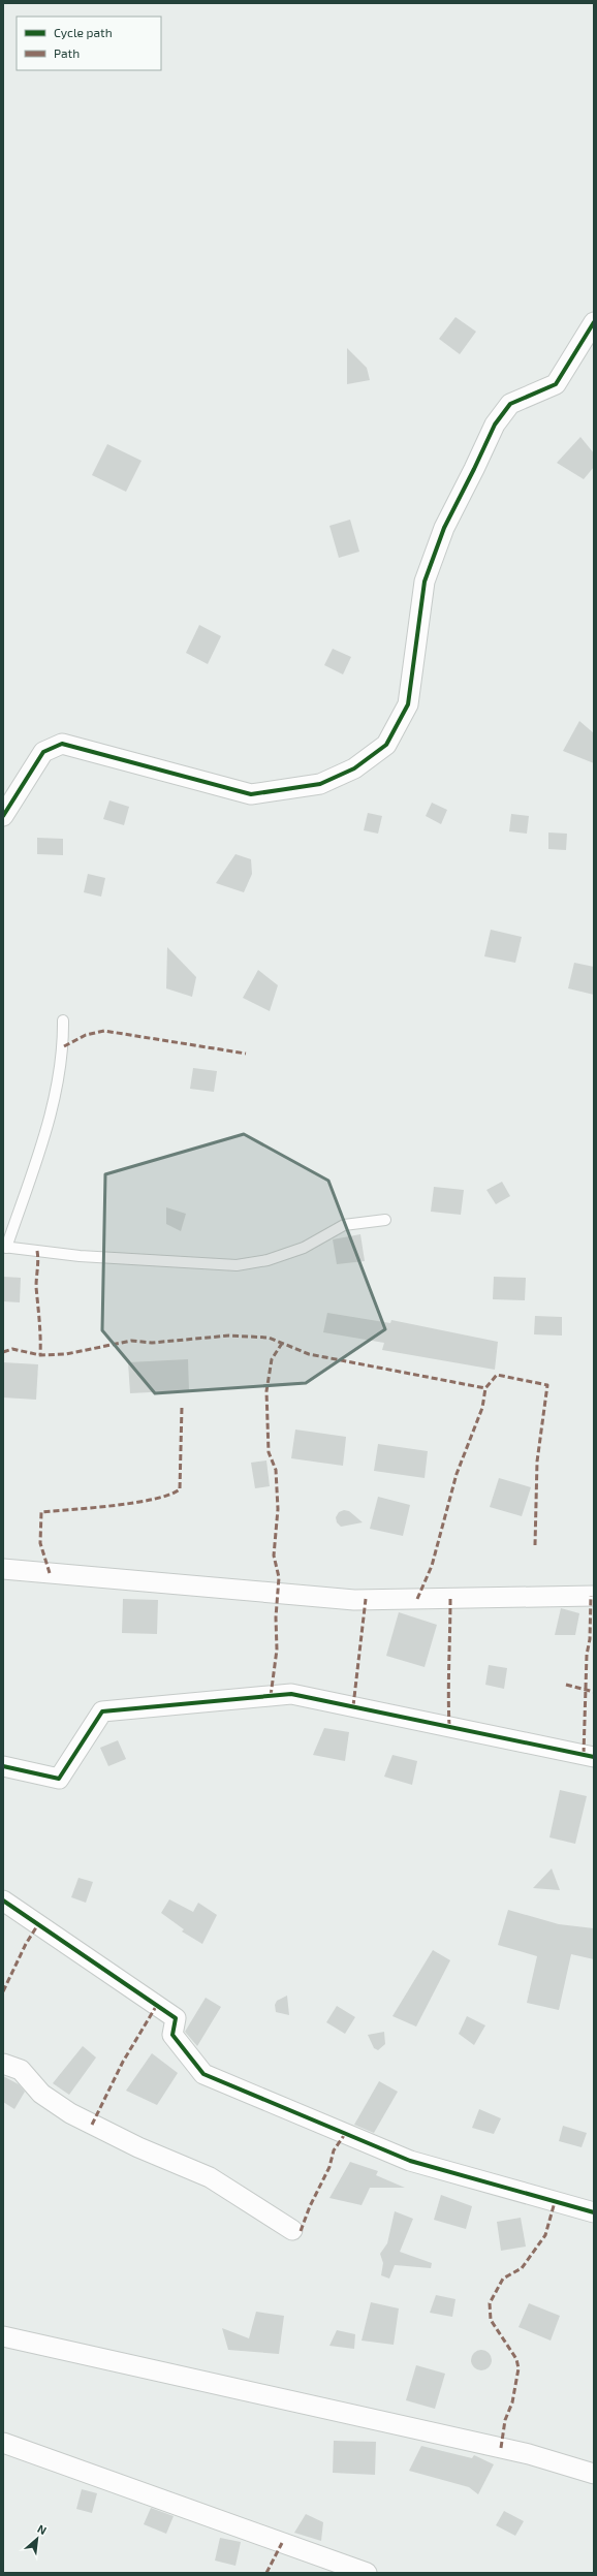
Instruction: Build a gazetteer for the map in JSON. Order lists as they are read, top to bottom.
{
  "legend": ["Cycle path", "Path"],
  "north": "top right"
}
